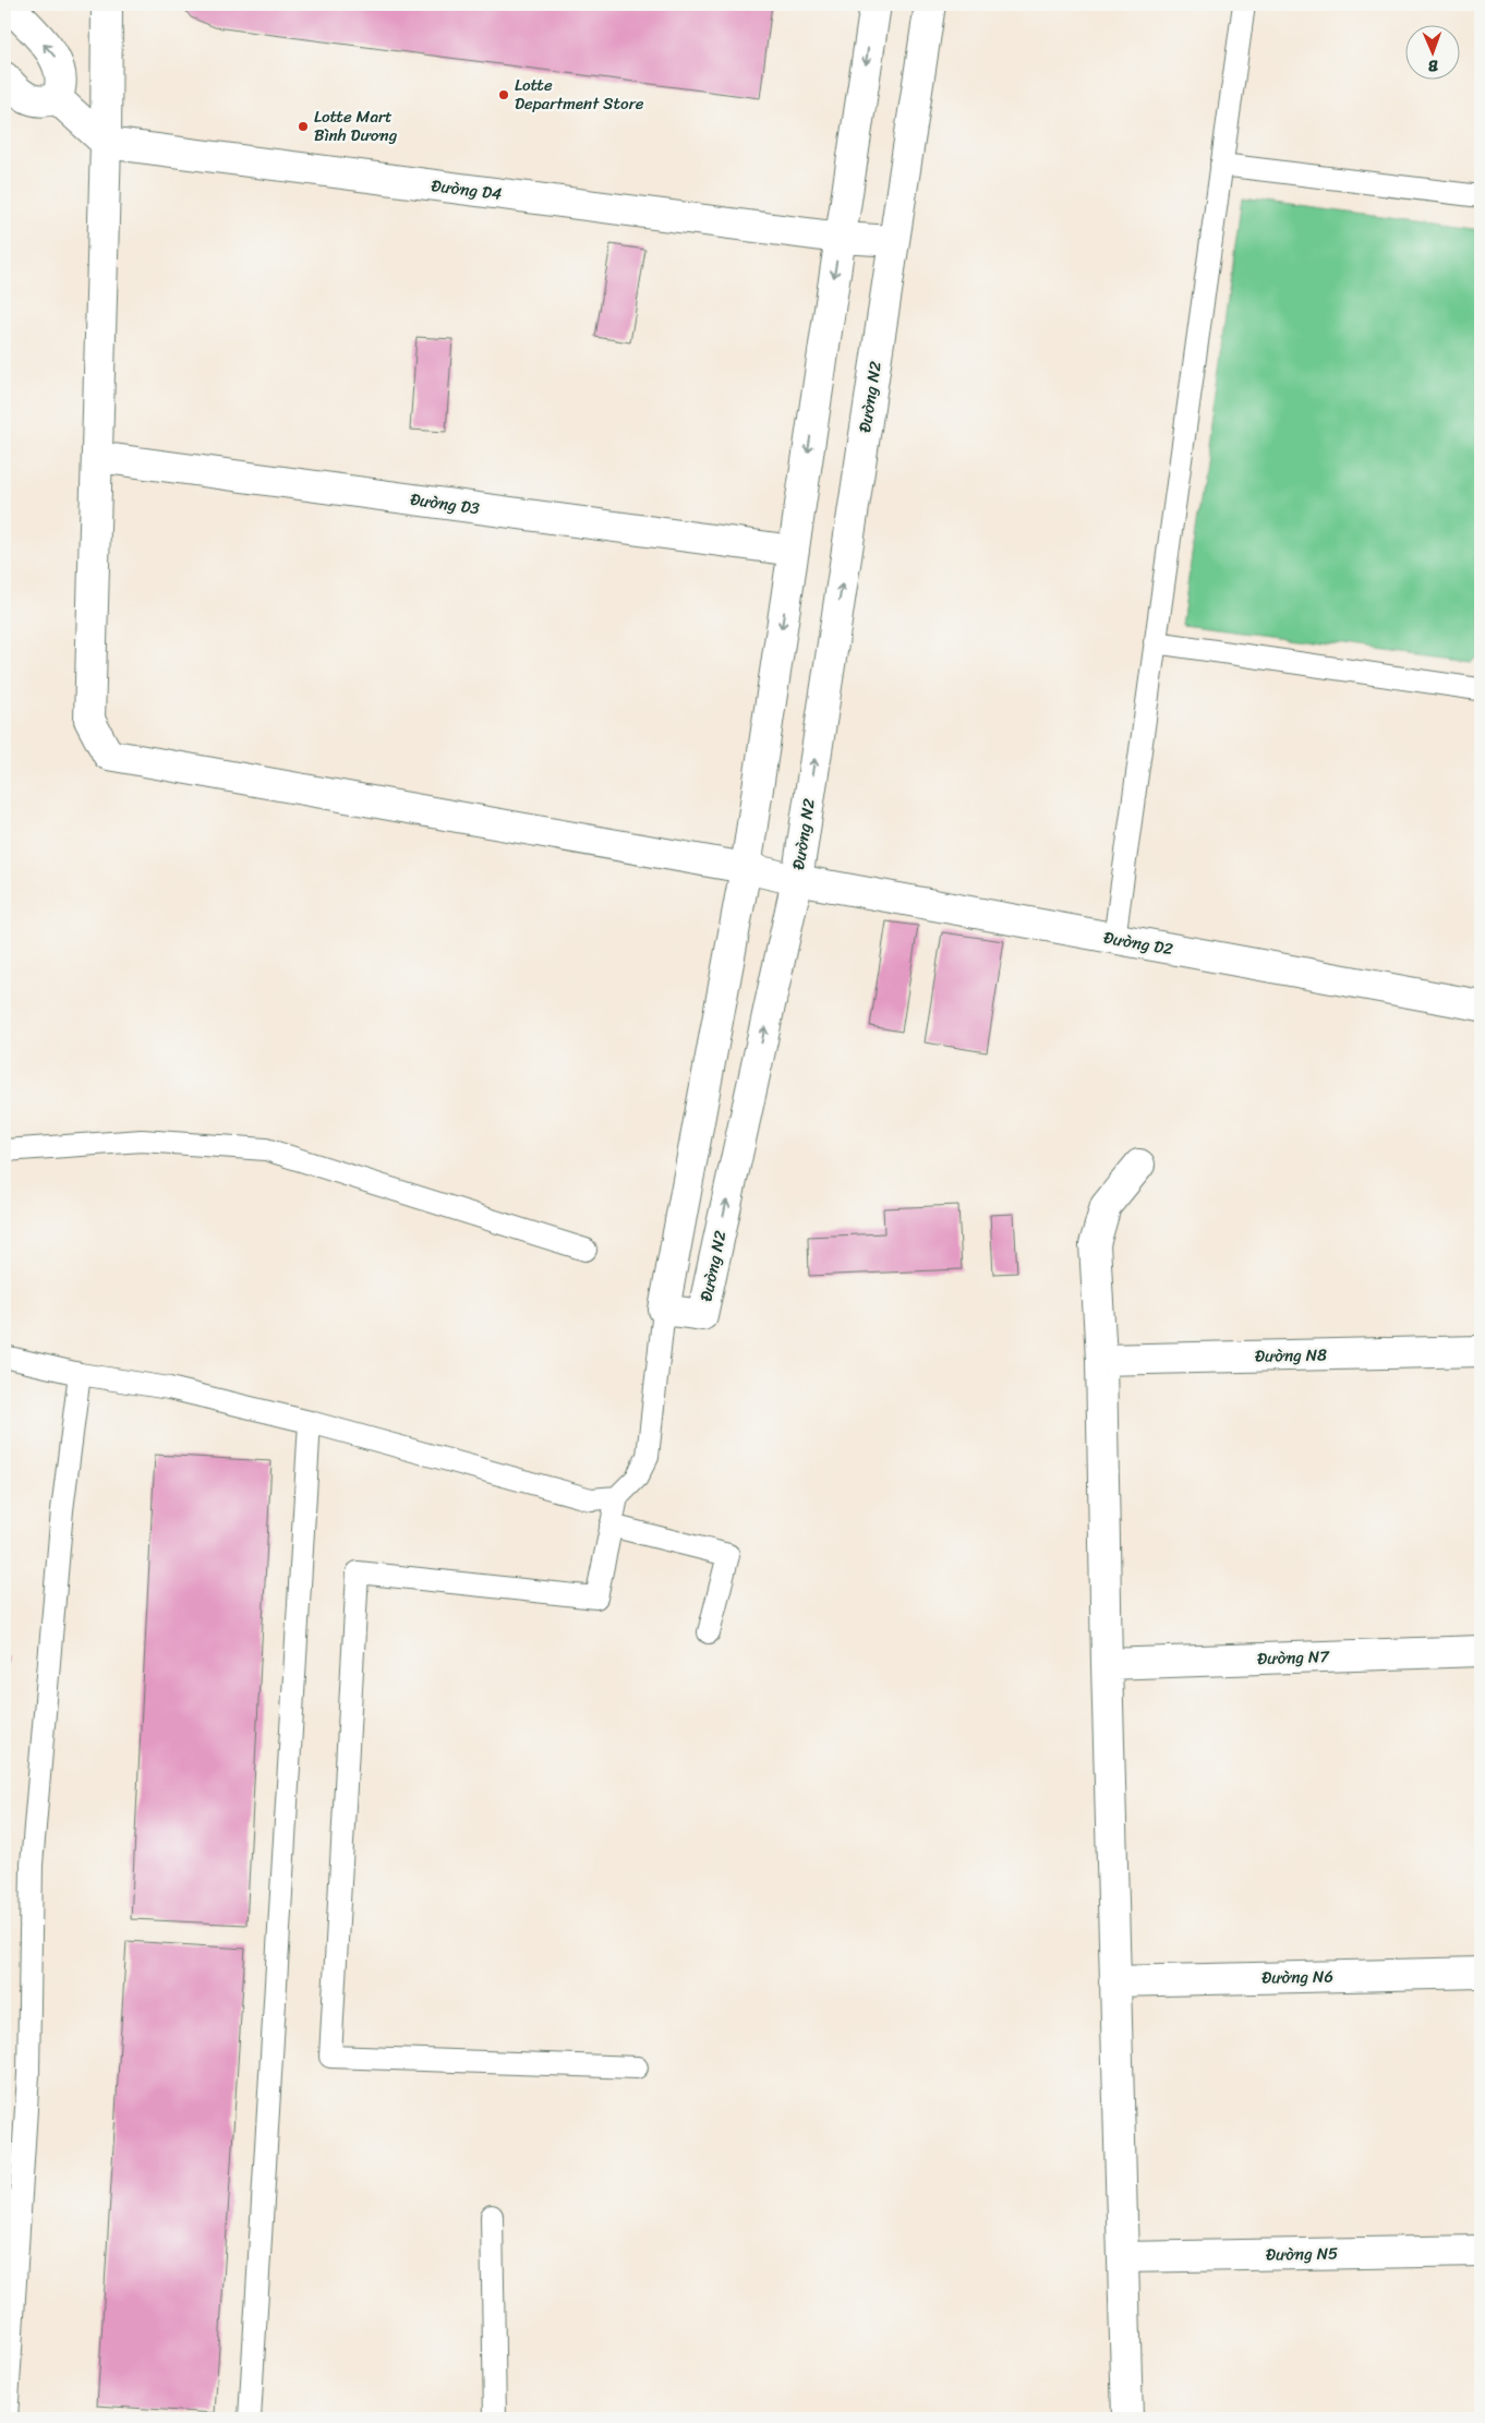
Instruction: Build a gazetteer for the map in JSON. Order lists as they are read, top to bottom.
{
  "streets": {
    "street": [
      "Đường D4",
      "Đường N2",
      "Đường D3",
      "Đường D2",
      "Đường N8",
      "Đường N7",
      "Đường N6",
      "Đường N5"
    ]
  },
  "crossings": [
    ["Đường D4", "Đường N2"],
    ["Đường N2", "Đường D2"],
    ["Đường D3", "Đường D2"]
  ],
  "places": ["Lotte Department Store", "Lotte Mart Bình Dương"],
  "north": "bottom"
}
